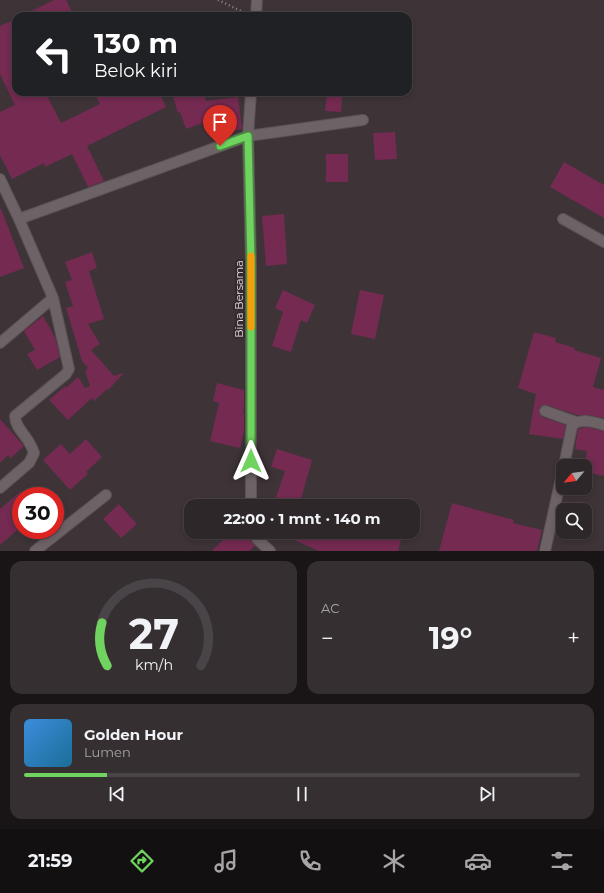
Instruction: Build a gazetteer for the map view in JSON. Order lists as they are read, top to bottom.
{
  "streets": {
    "street": ["Bina Bersama"]
  },
  "north": "bottom left",
  "page": {
    "turn": ["130 m", "Belok kiri"],
    "limit": "30",
    "trip": "22:00 · 1 mnt · 140 m",
    "tile": "AC",
    "heat": ["−", "19°", "+"],
    "song": ["Golden Hour", "Lumen"],
    "tabs": "21:59",
    "gauge": ["27", "km/h"]
  }
}
